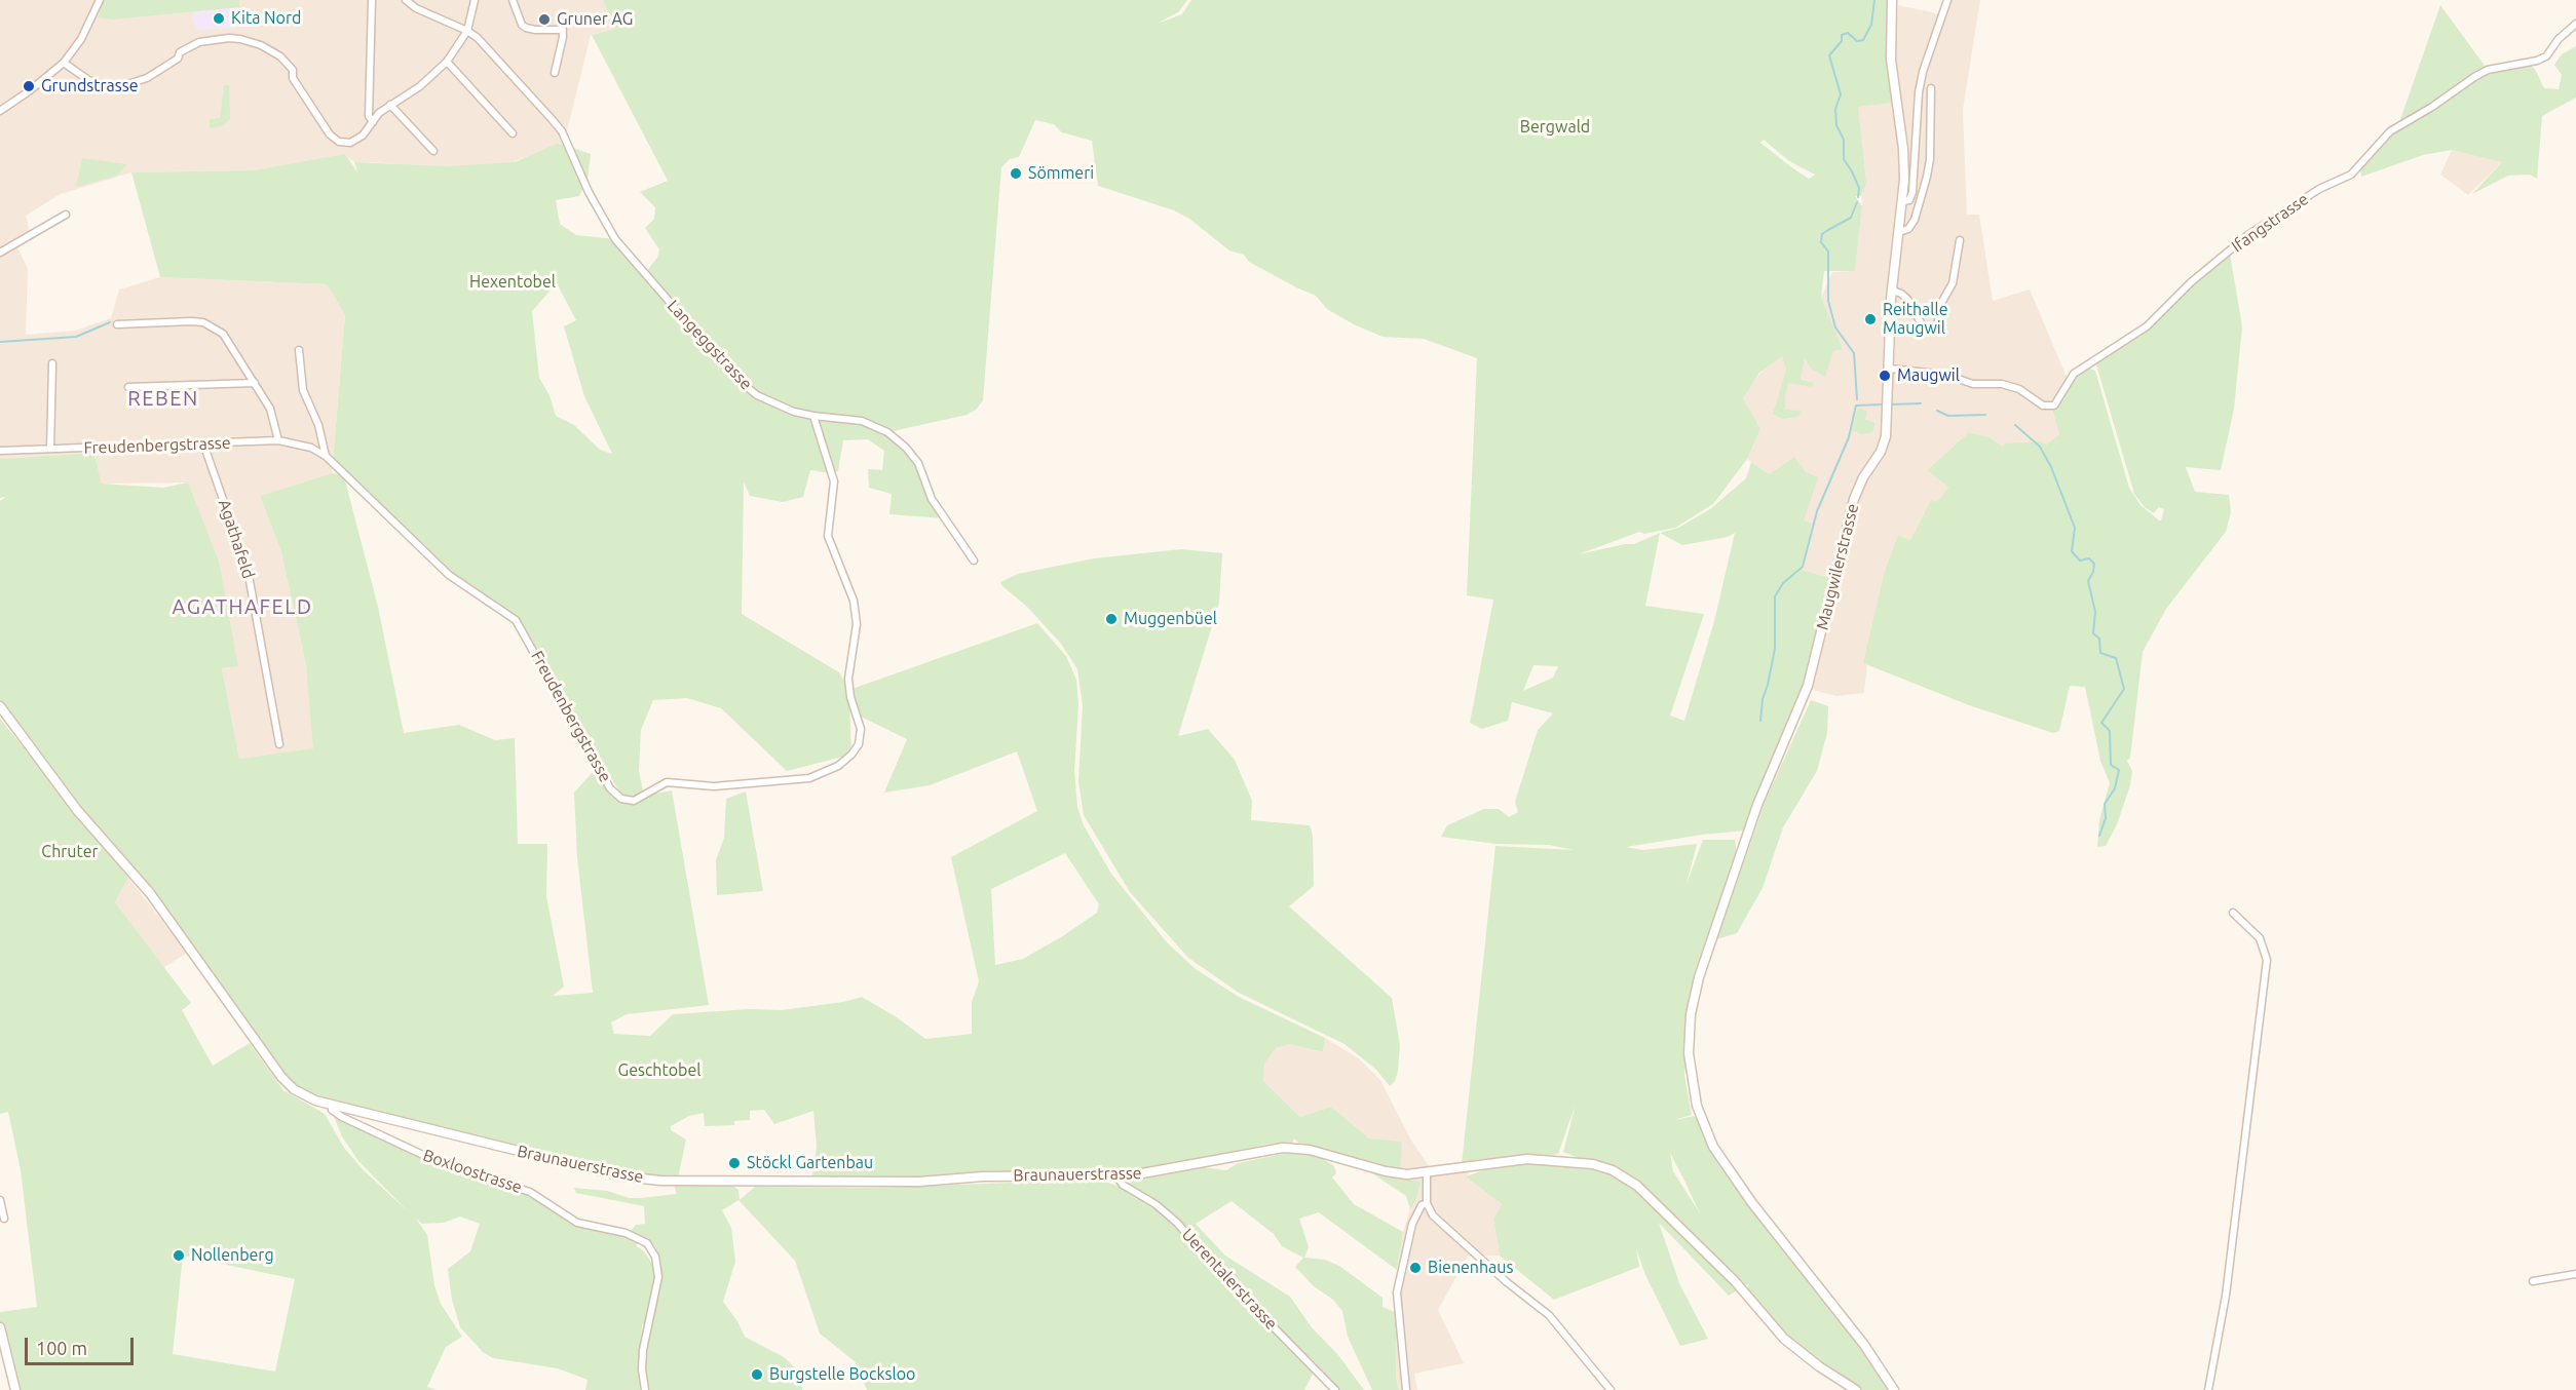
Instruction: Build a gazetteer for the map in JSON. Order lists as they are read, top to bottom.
{
  "streets": {
    "street": [
      "Ifangstrasse",
      "Langeggstrasse",
      "Freudenbergstrasse",
      "Agathafeld",
      "Maugwilerstrasse",
      "Braunauerstrasse",
      "Boxloostrasse",
      "Uerentalerstrasse"
    ]
  },
  "crossings": [
    ["Ifangstrasse", "Maugwilerstrasse"],
    ["Langeggstrasse", "Freudenbergstrasse"],
    ["Freudenbergstrasse", "Agathafeld"],
    ["Braunauerstrasse", "Boxloostrasse"],
    ["Braunauerstrasse", "Uerentalerstrasse"]
  ],
  "districts": ["REBEN", "AGATHAFELD"],
  "parks": [
    "Bergwald",
    "Hexentobel",
    "Chruter",
    "Geschtobel"
  ],
  "places": [
    "Kita Nord",
    "Gruner AG",
    "Grundstrasse",
    "Sömmeri",
    "Reithalle Maugwil",
    "Maugwil",
    "Muggenbüel",
    "Stöckl Gartenbau",
    "Nollenberg",
    "Bienenhaus",
    "Burgstelle Bocksloo"
  ],
  "scale_bar": "100 m"
}
